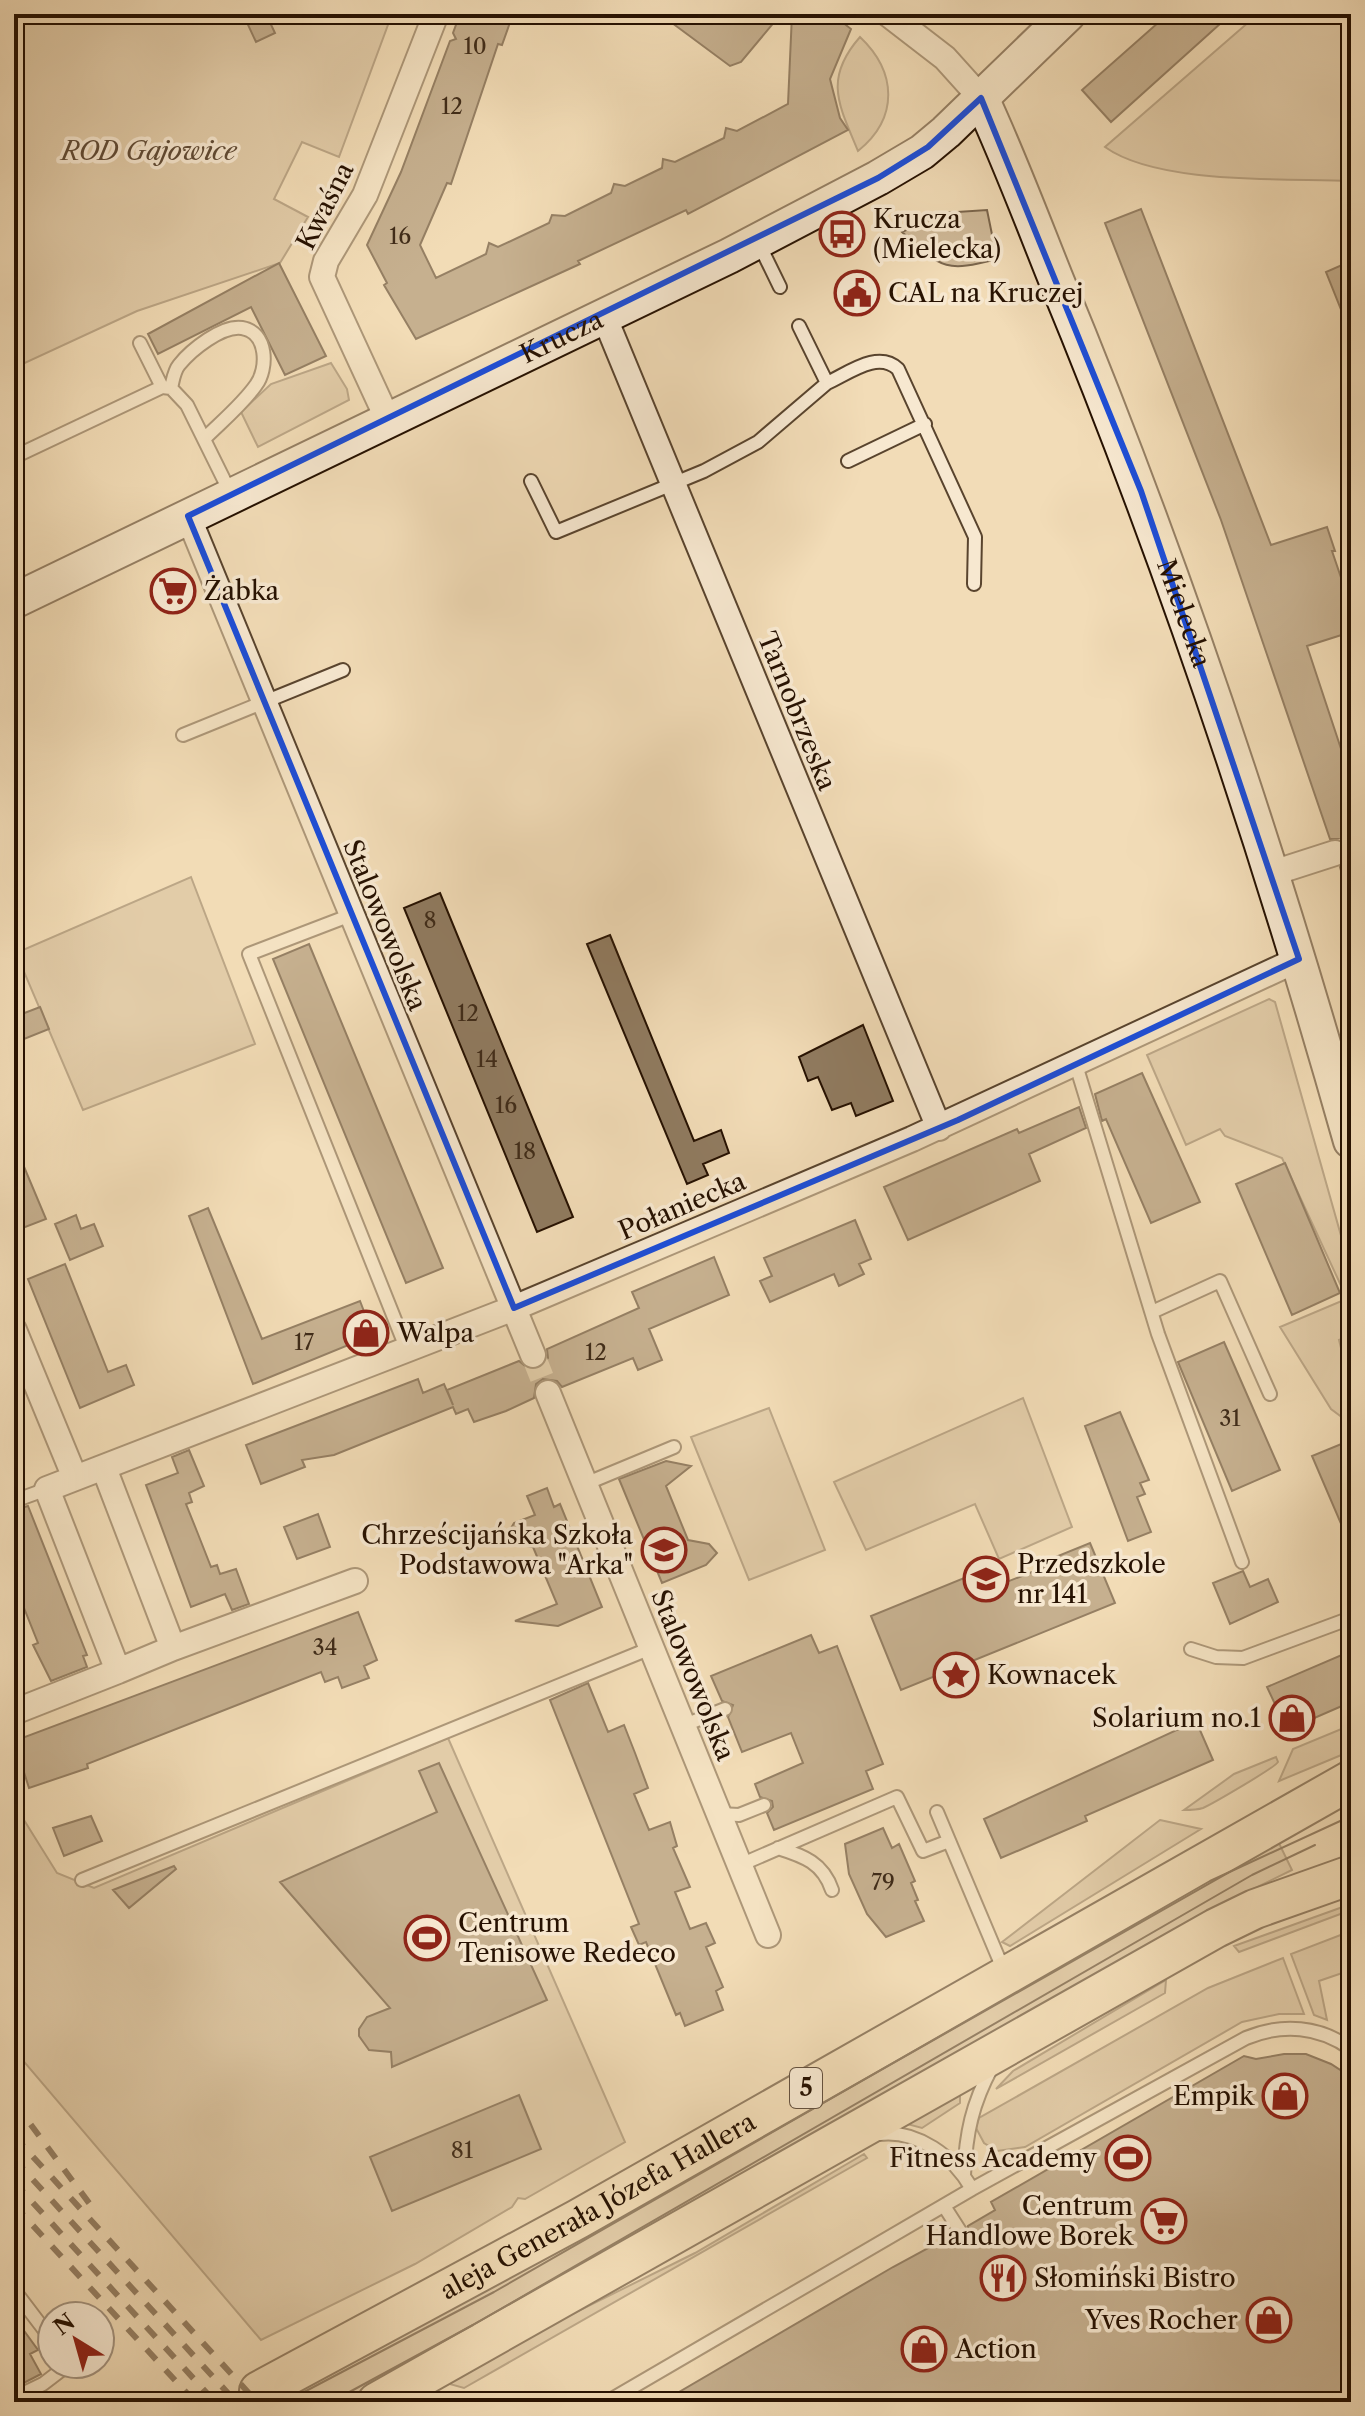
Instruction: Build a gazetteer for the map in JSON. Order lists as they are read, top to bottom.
{
  "streets": {
    "main road": ["5", "aleja Generała Józefa Hallera"],
    "street": [
      "Kwaśna",
      "Krucza",
      "Mielecka",
      "Tarnobrzeska",
      "Stalowowolska",
      "Połaniecka"
    ]
  },
  "crossings": [
    ["Kwaśna", "Krucza"],
    ["Krucza", "Mielecka"],
    ["Krucza", "Tarnobrzeska"],
    ["Krucza", "Stalowowolska"],
    ["Mielecka", "Połaniecka"],
    ["Tarnobrzeska", "Połaniecka"],
    ["Stalowowolska", "Połaniecka"]
  ],
  "parks": ["ROD Gajowice"],
  "places": {
    "bus stop": ["Krucza (Mielecka)"],
    "public building": ["CAL na Kruczej"],
    "supermarket": ["Żabka", "Centrum Handlowe Borek"],
    "shop": [
      "Walpa",
      "Solarium no.1",
      "Empik",
      "Yves Rocher",
      "Action"
    ],
    "school or university": ["Chrześcijańska Szkoła Podstawowa \"Arka\"", "Przedszkole nr 141"],
    "place": ["Kownacek"],
    "sports": ["Centrum Tenisowe Redeco", "Fitness Academy"],
    "restaurant": ["Słomiński Bistro"]
  },
  "house_numbers": [
    "10",
    "12",
    "16",
    "8",
    "12",
    "14",
    "16",
    "18",
    "17",
    "12",
    "31",
    "34",
    "79",
    "81"
  ],
  "north": "top left"
}
